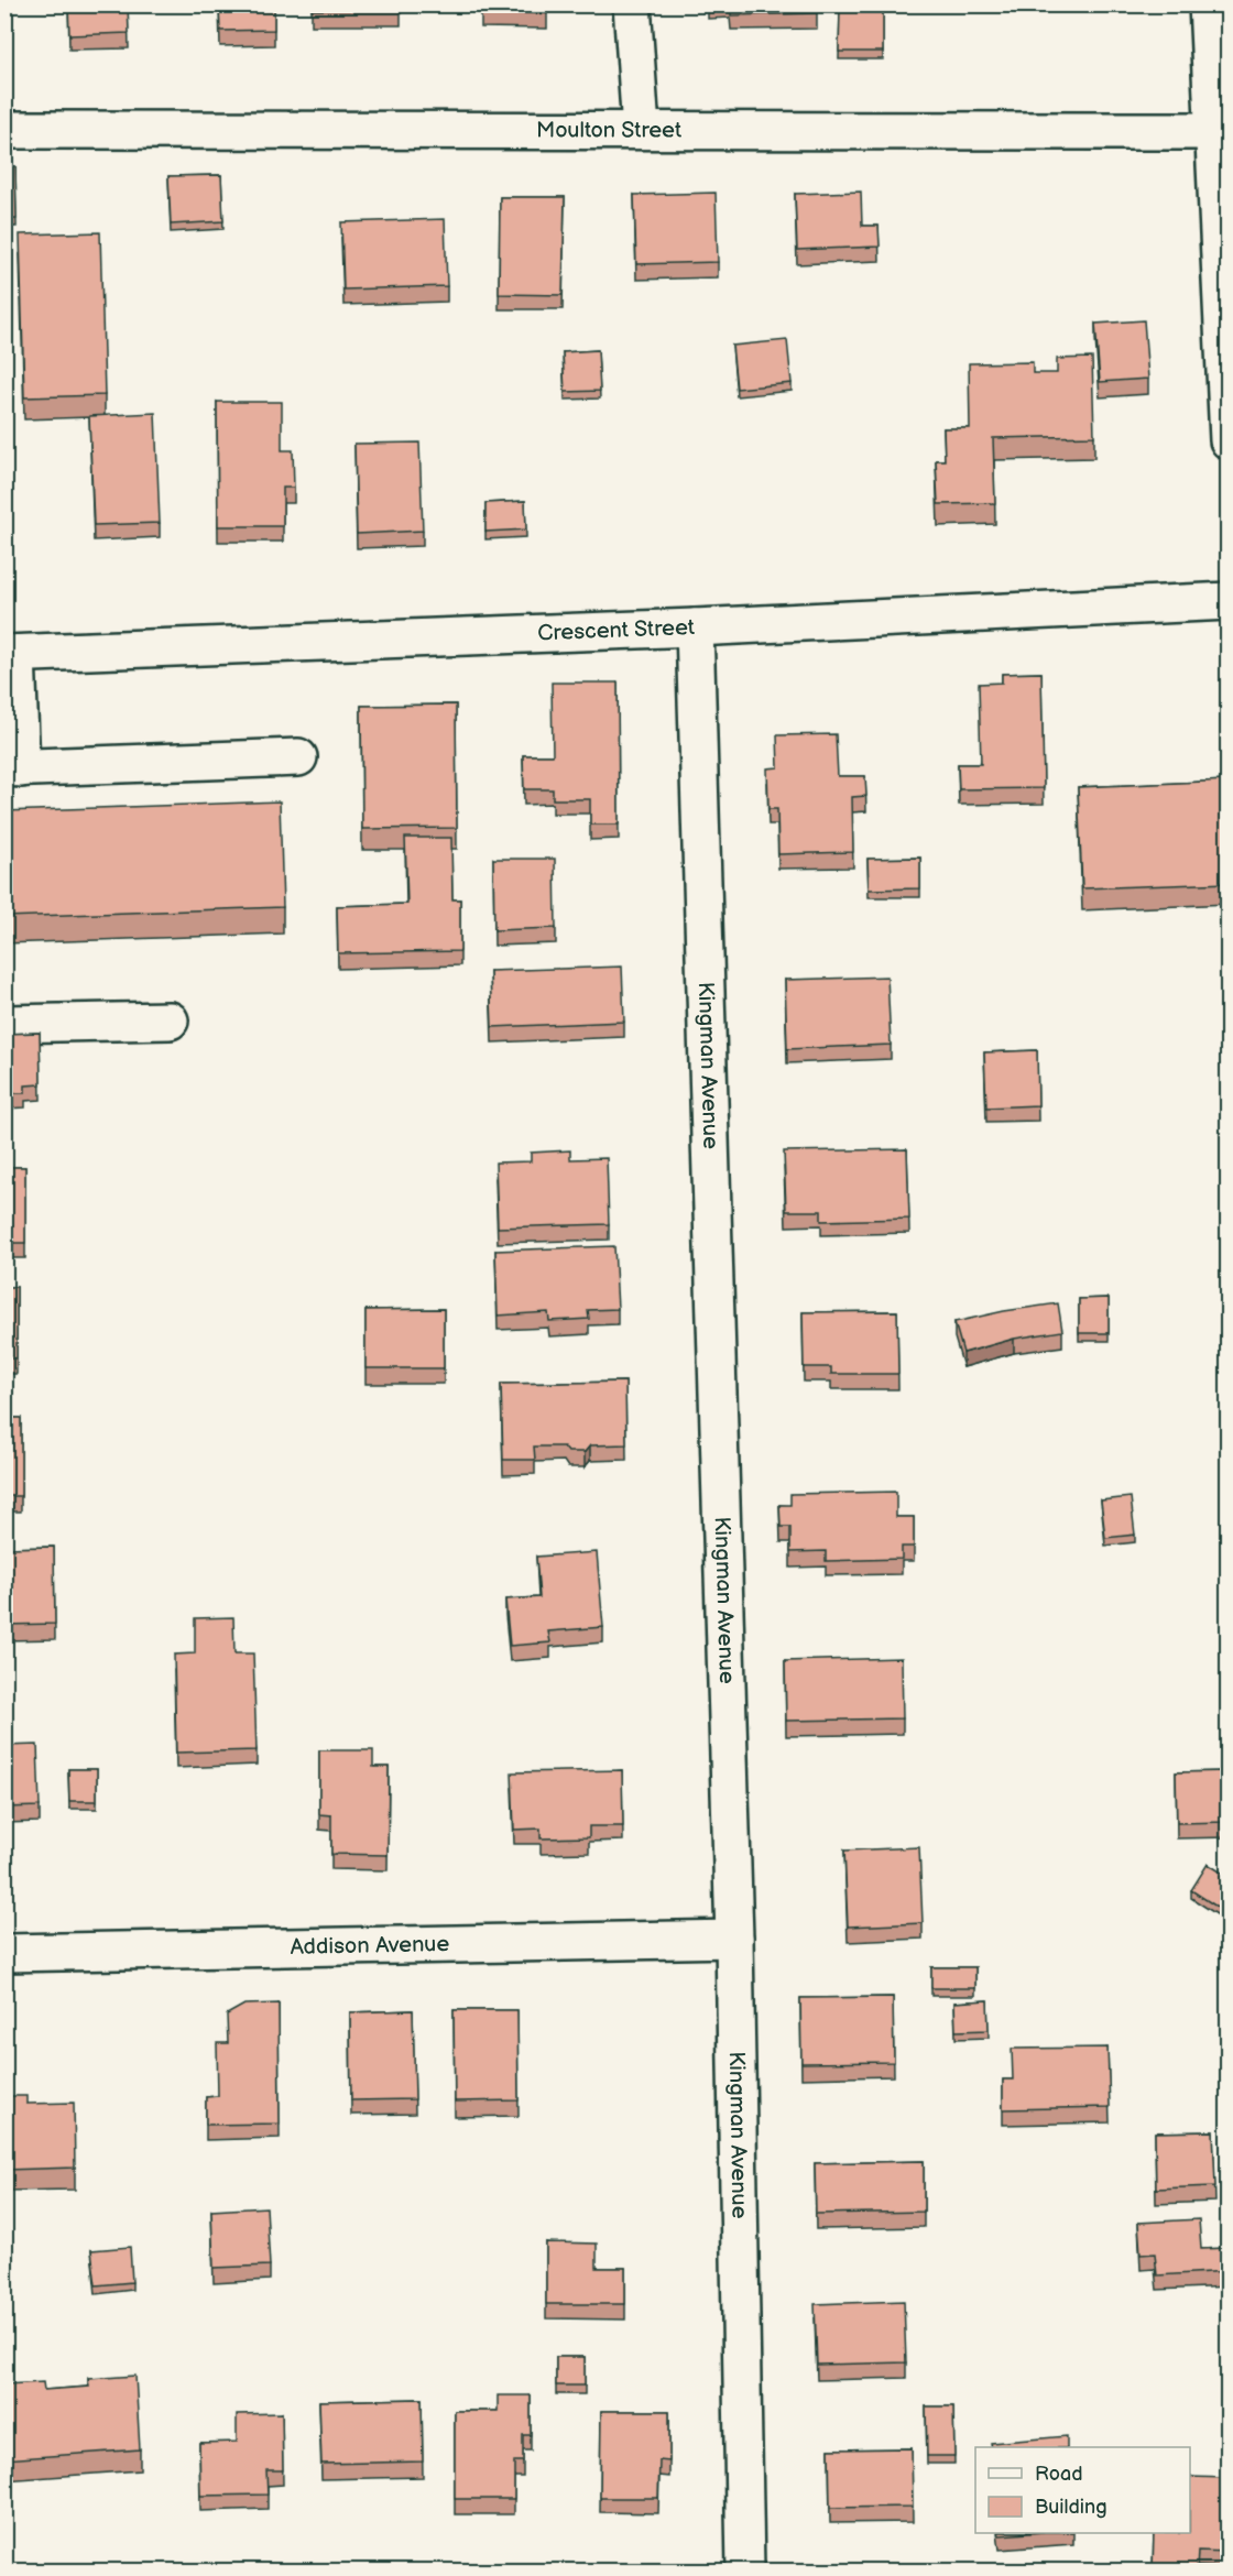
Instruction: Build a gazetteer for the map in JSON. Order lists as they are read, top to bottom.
{
  "streets": {
    "street": [
      "Moulton Street",
      "Crescent Street",
      "Kingman Avenue",
      "Addison Avenue"
    ]
  },
  "crossings": [
    ["Crescent Street", "Kingman Avenue"],
    ["Kingman Avenue", "Addison Avenue"]
  ],
  "legend": ["Road", "Building"]
}
